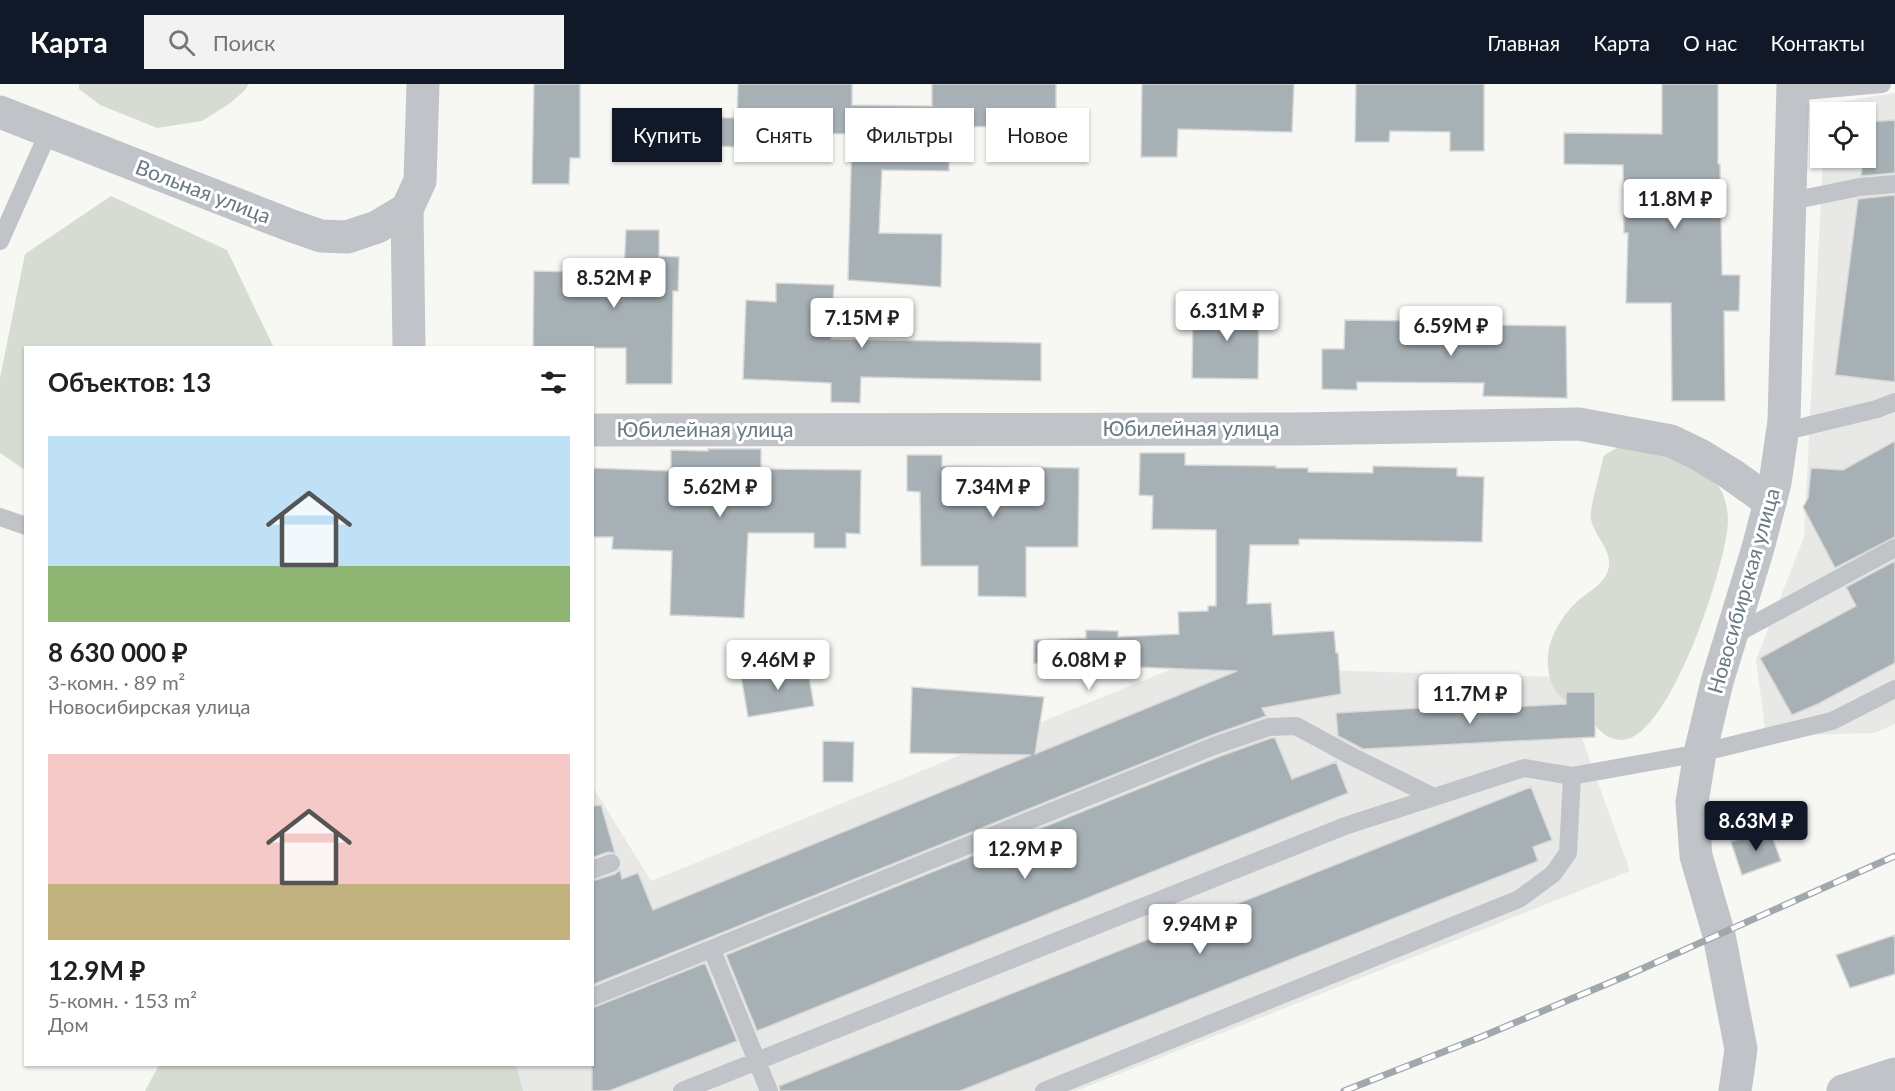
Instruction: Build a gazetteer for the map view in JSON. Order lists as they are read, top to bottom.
{
  "streets": {
    "street": ["Вольная улица", "Юбилейная улица", "Новосибирская улица"]
  },
  "crossings": [
    ["Юбилейная улица", "Новосибирская улица"]
  ],
  "page": {
    "header": "Карта",
    "search": "Поиск",
    "nav": [
      "Главная",
      "Карта",
      "О нас",
      "Контакты"
    ],
    "chip": [
      "Купить",
      "Снять",
      "Фильтры",
      "Новое"
    ],
    "price": [
      "11.8M ₽",
      "8.52M ₽",
      "6.31M ₽",
      "7.15M ₽",
      "6.59M ₽",
      "5.62M ₽",
      "7.34M ₽",
      "9.46M ₽",
      "6.08M ₽",
      "11.7M ₽",
      "8.63M ₽",
      "12.9M ₽",
      "9.94M ₽"
    ],
    "heading": "Объектов: 13",
    "list": [
      {
        "name": "8 630 000 ₽",
        "note": "3-комн. · 89 m² · Новосибирская улица"
      },
      {
        "name": "12.9M ₽",
        "note": "5-комн. · 153 m² · Дом"
      }
    ]
  }
}
